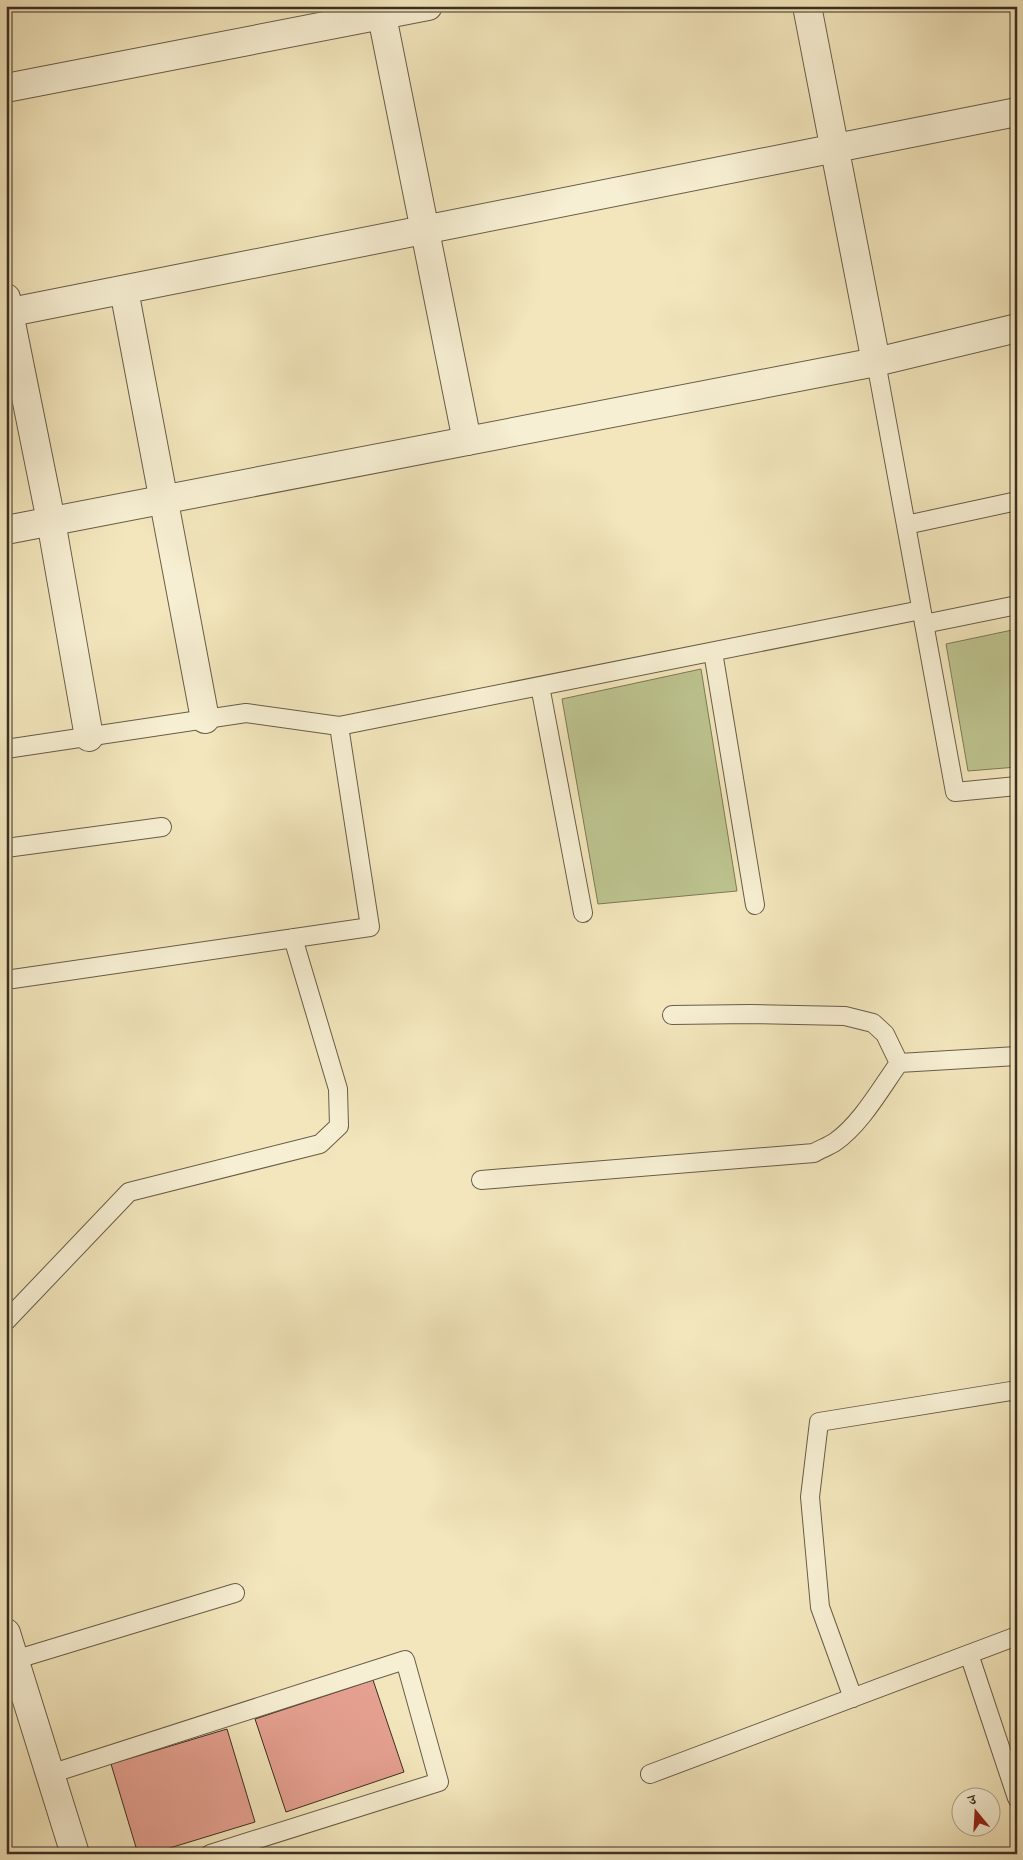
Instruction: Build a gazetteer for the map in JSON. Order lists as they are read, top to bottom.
{
  "north": "top"
}
